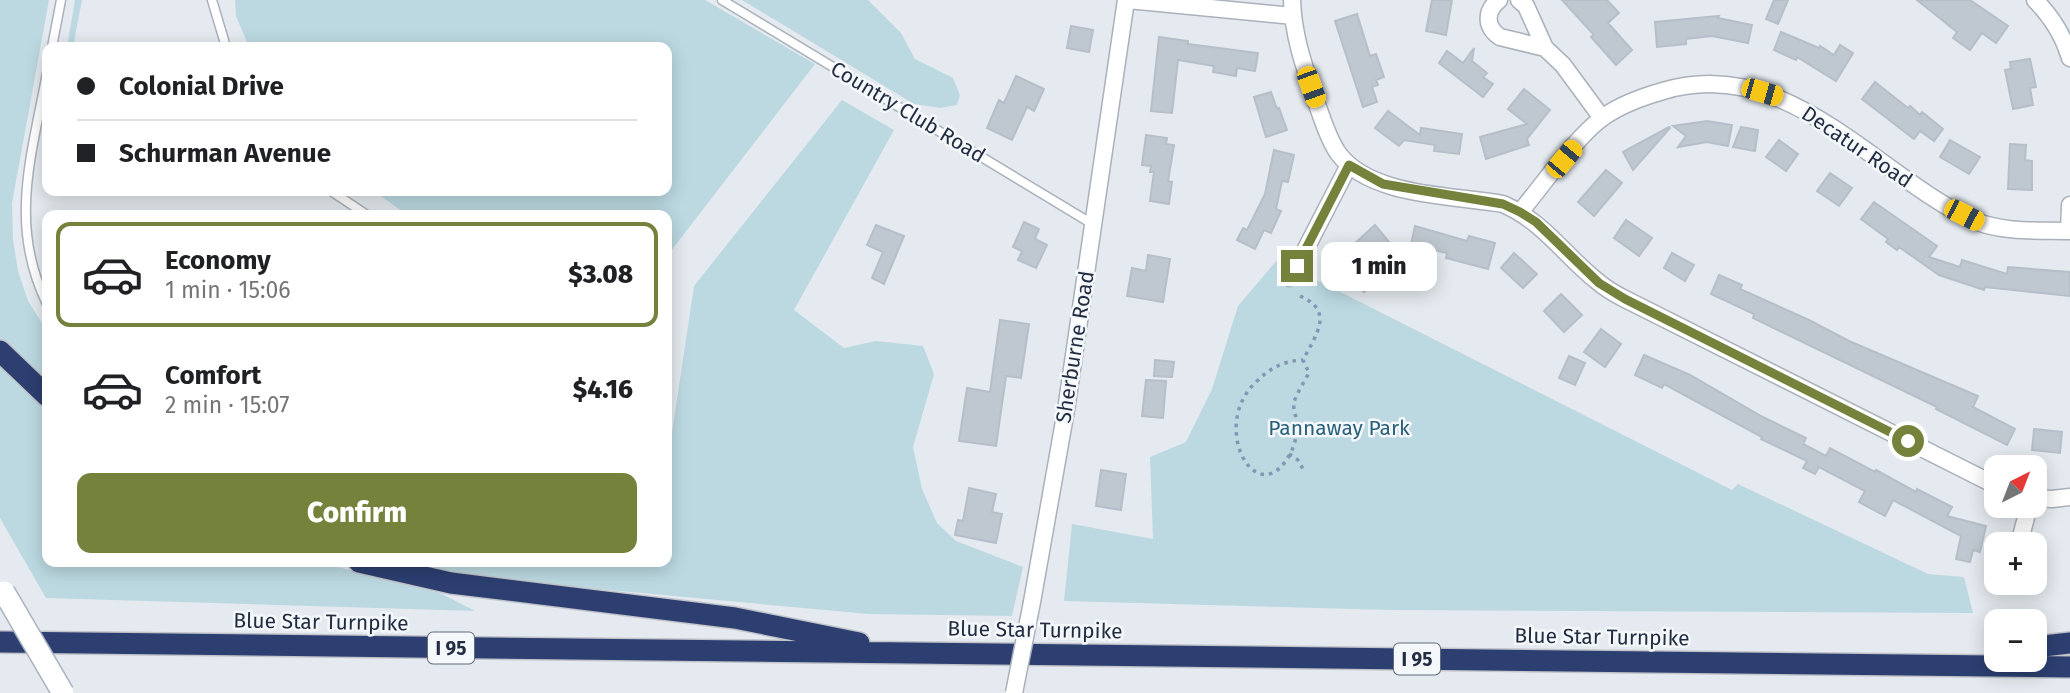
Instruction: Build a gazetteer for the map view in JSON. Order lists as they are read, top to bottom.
{
  "streets": {
    "highway": ["Blue Star Turnpike", "I 95"],
    "street": ["Decatur Road", "Sherburne Road"],
    "lane": ["Country Club Road"]
  },
  "crossings": [
    ["Country Club Road", "Sherburne Road"]
  ],
  "parks": ["Pannaway Park"],
  "north": "top right",
  "page": {
    "banner": ["Colonial Drive", "Schurman Avenue"],
    "list": [
      {
        "name": "Economy",
        "note": "1 min · 15:06",
        "value": "$3.08"
      },
      {
        "name": "Comfort",
        "note": "2 min · 15:07",
        "value": "$4.16"
      }
    ],
    "bubble": "1 min",
    "map_buttons": ["+", "−"],
    "buttons": "Confirm"
  }
}
